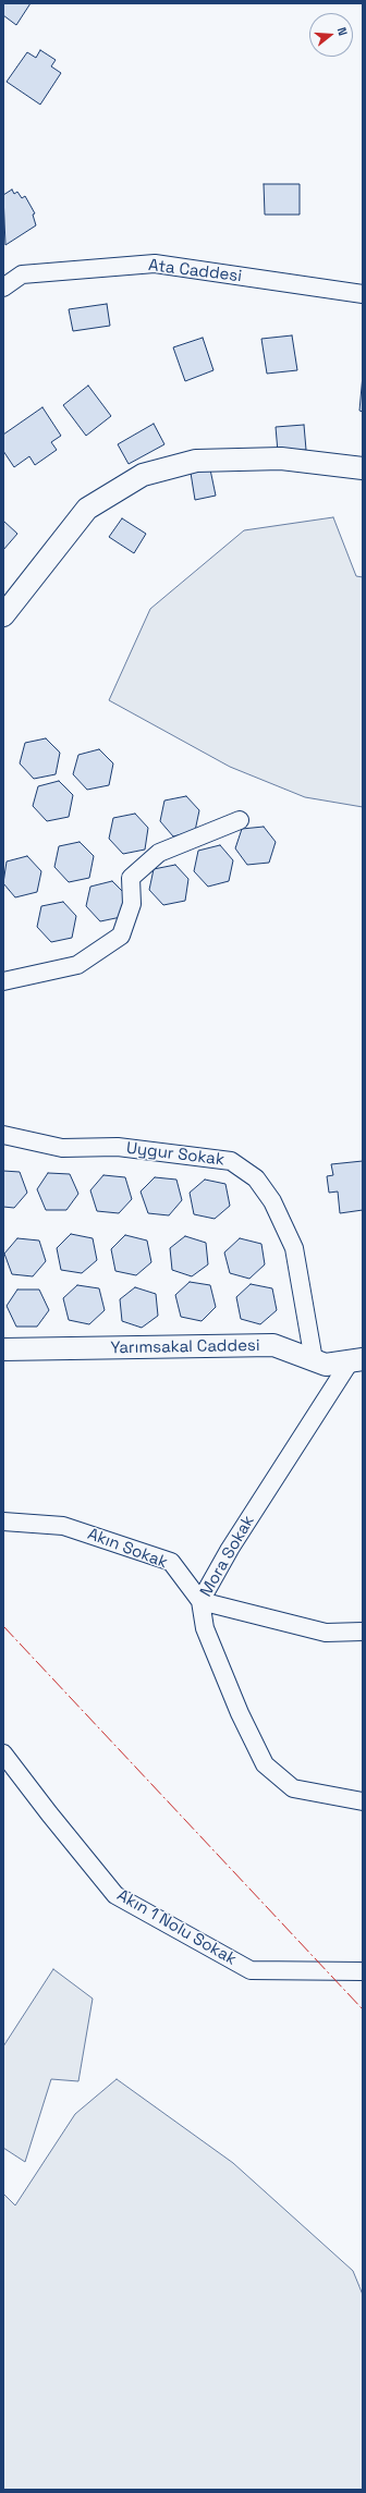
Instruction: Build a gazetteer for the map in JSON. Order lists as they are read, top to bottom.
{
  "streets": {
    "street": [
      "Ata Caddesi",
      "Uygur Sokak",
      "Yarımsakal Caddesi",
      "Akın Sokak",
      "Mora Sokak",
      "Akın 1 Nolu Sokak"
    ]
  },
  "crossings": [
    ["Uygur Sokak", "Yarımsakal Caddesi"],
    ["Yarımsakal Caddesi", "Mora Sokak"],
    ["Akın Sokak", "Mora Sokak"]
  ],
  "north": "right"
}
